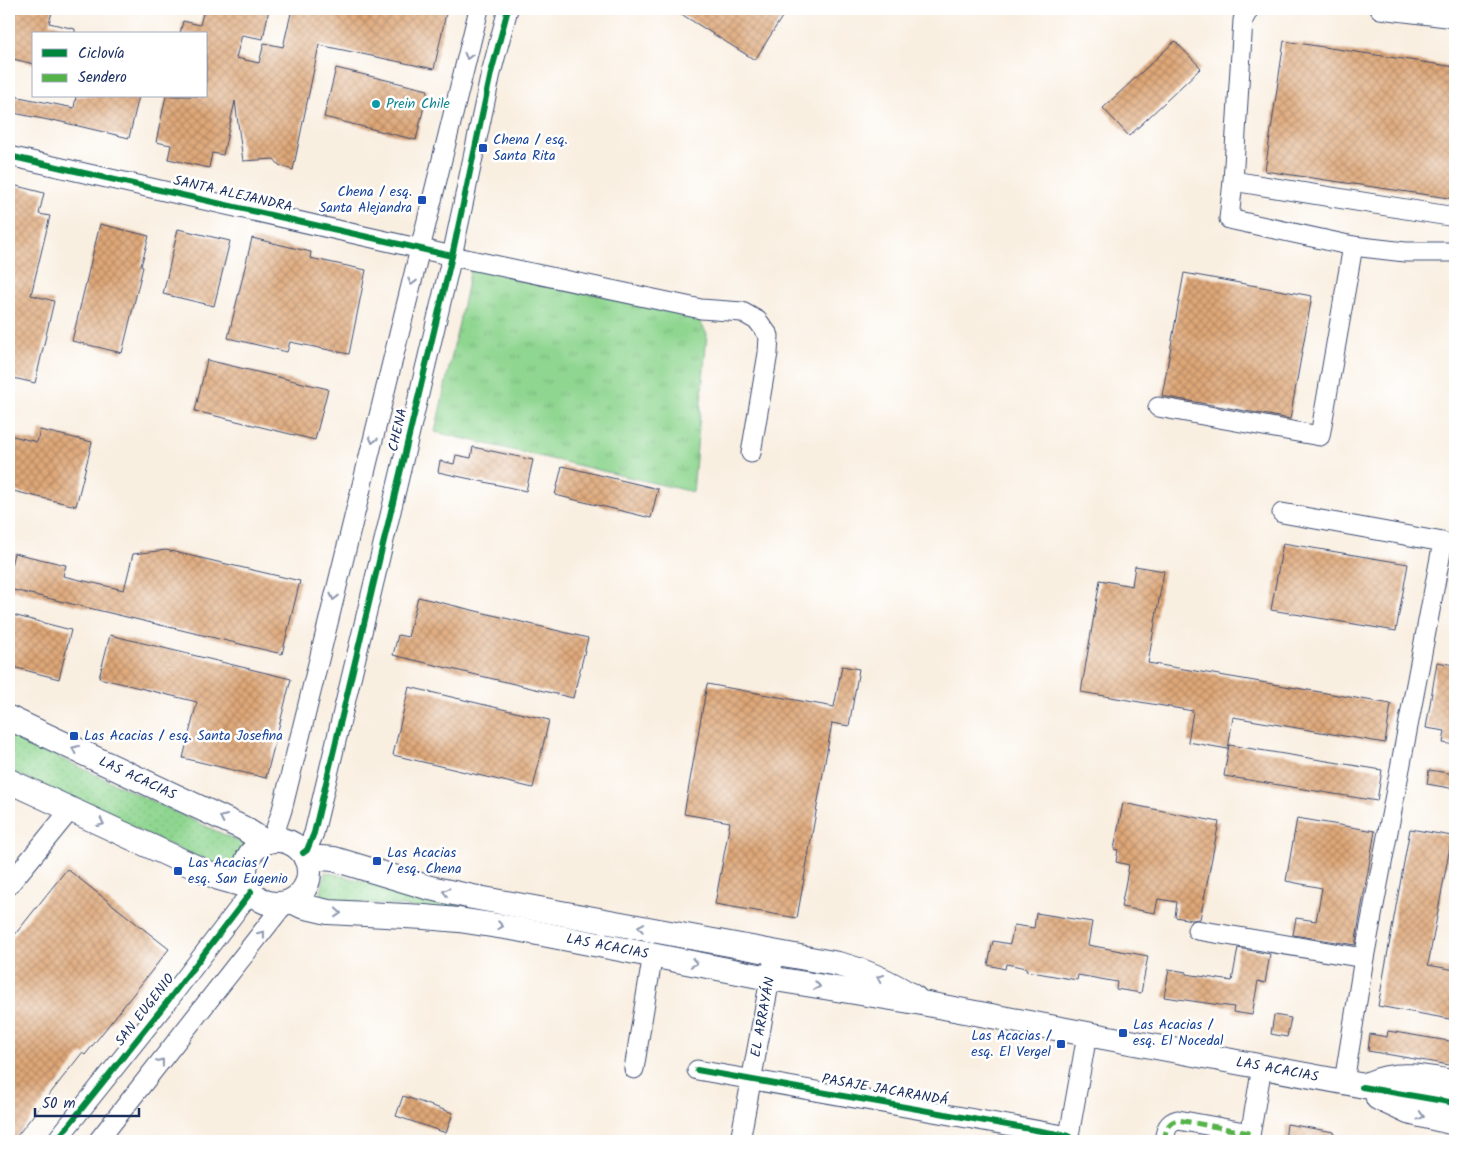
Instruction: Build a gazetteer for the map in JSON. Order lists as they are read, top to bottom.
{
  "streets": {
    "main road": ["LAS ACACIAS"],
    "street": [
      "SANTA ALEJANDRA",
      "CHENA",
      "SAN EUGENIO",
      "EL ARRAYÁN",
      "PASAJE JACARANDÁ"
    ]
  },
  "crossings": [
    ["SANTA ALEJANDRA", "CHENA"],
    ["CHENA", "LAS ACACIAS"],
    ["CHENA", "SAN EUGENIO"],
    ["LAS ACACIAS", "SAN EUGENIO"],
    ["LAS ACACIAS", "EL ARRAYÁN"],
    ["EL ARRAYÁN", "PASAJE JACARANDÁ"]
  ],
  "places": {
    "other": ["Prein Chile"],
    "transit": [
      "Chena / esq. Santa Rita",
      "Chena / esq. Santa Alejandra",
      "Las Acacias / esq. Santa Josefina",
      "Las Acacias / esq. Chena",
      "Las Acacias / esq. San Eugenio",
      "Las Acacias / esq. El Nocedal",
      "Las Acacias / esq. El Vergel"
    ]
  },
  "legend": ["Ciclovía", "Sendero"],
  "scale_bar": "50 m"
}
